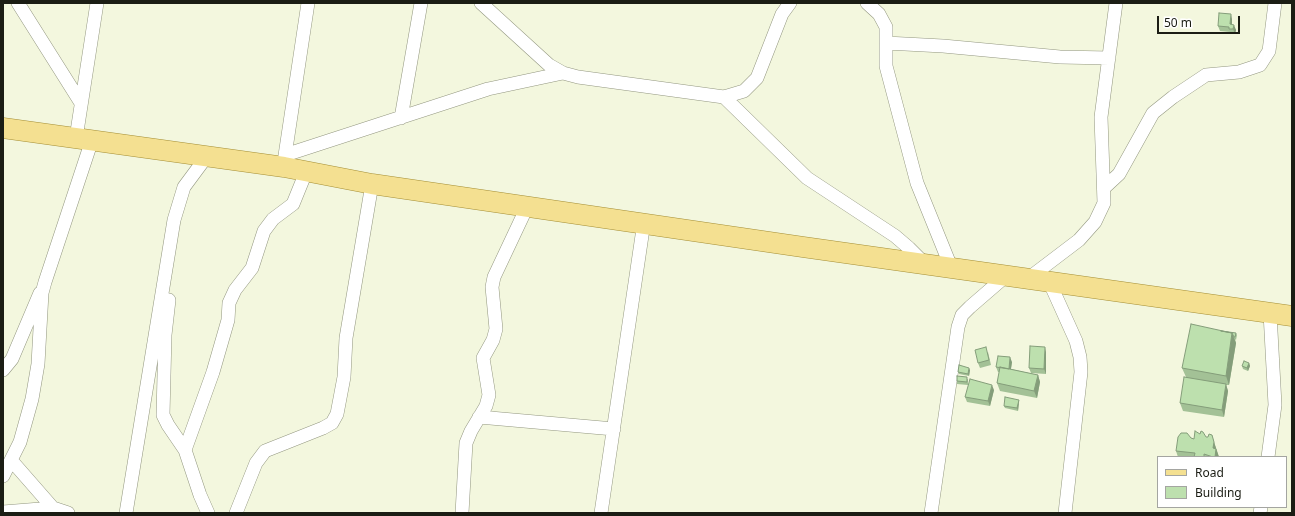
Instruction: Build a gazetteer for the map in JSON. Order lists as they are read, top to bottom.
{
  "legend": ["Road", "Building"],
  "scale_bar": "50 m"
}
